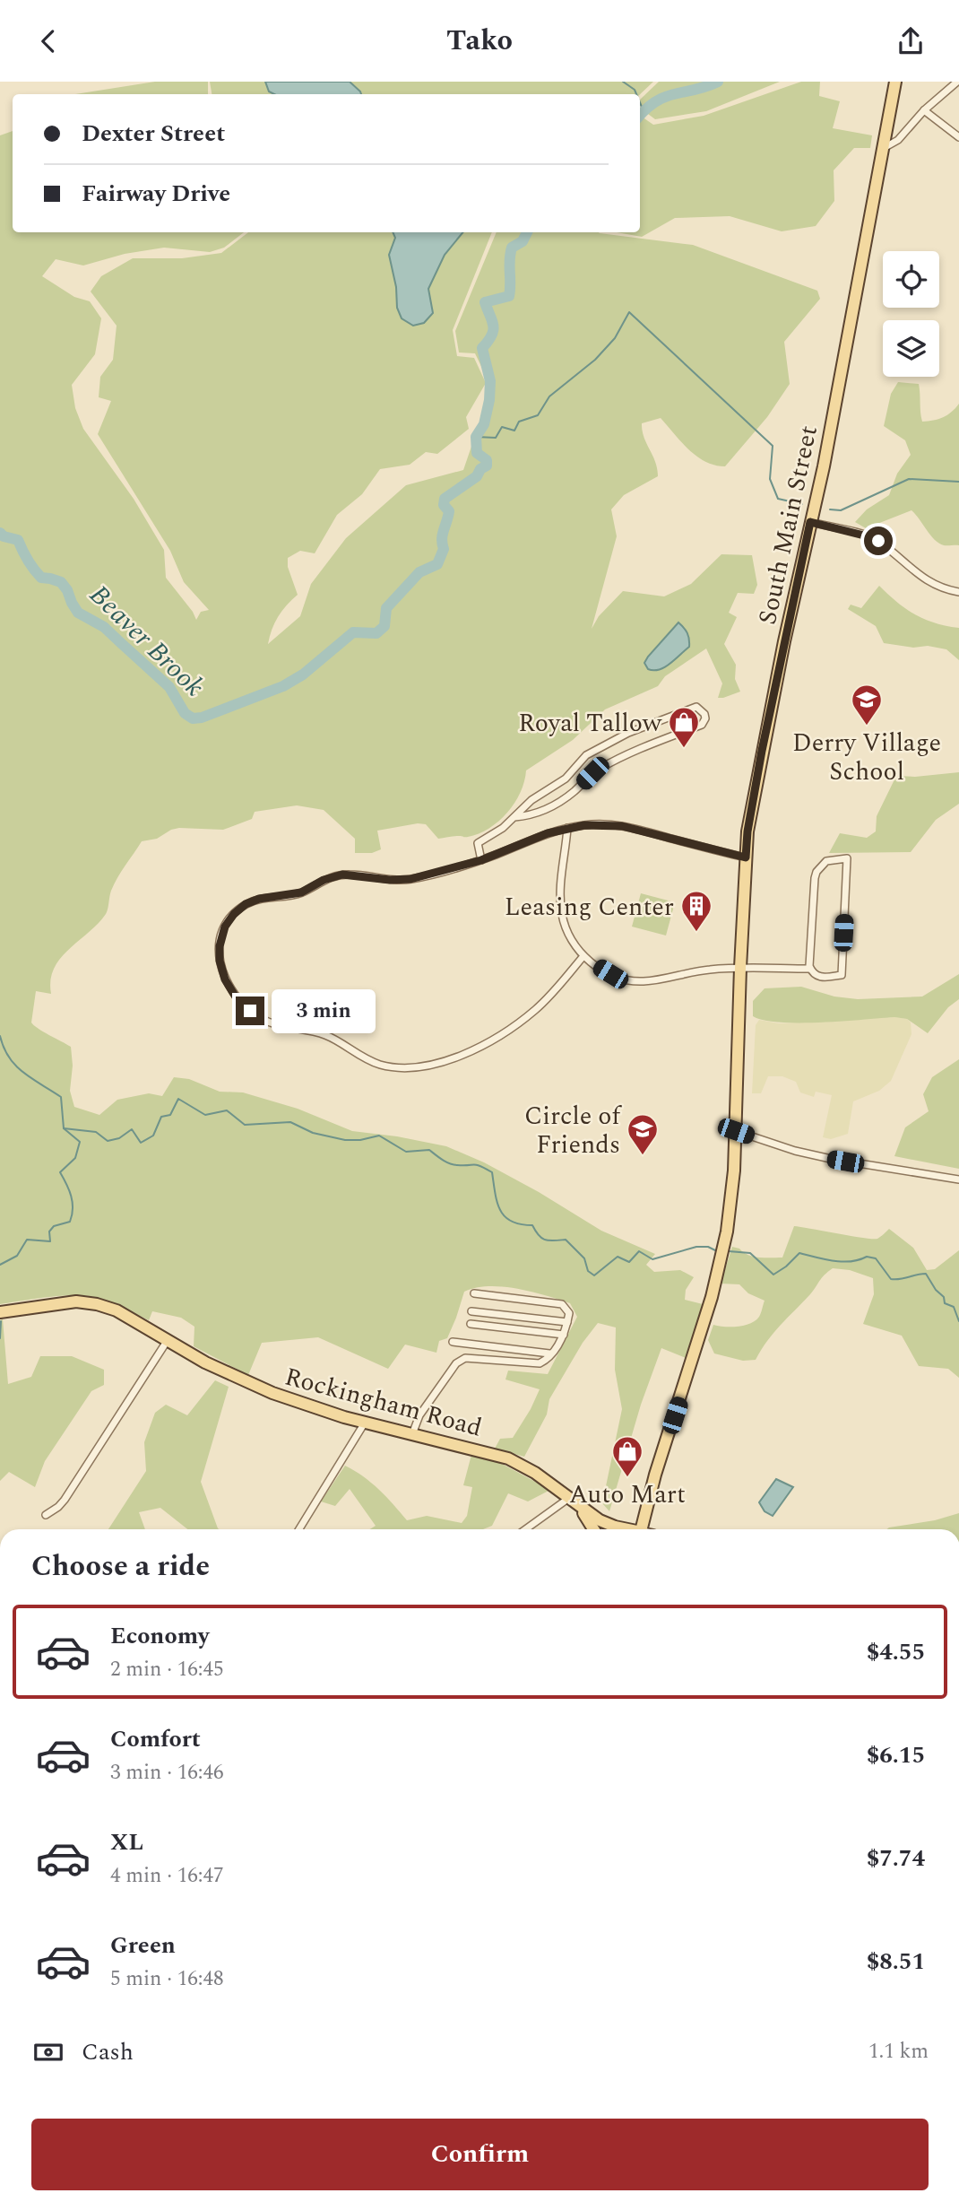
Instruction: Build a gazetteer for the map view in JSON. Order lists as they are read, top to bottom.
{
  "streets": {
    "main road": ["South Main Street", "Rockingham Road"]
  },
  "water": ["Beaver Brook"],
  "places": {
    "school or university": ["Derry Village School", "Circle of Friends"],
    "shop": ["Royal Tallow", "Auto Mart"],
    "building": ["Leasing Center"]
  },
  "page": {
    "header": "Tako",
    "banner": ["Dexter Street", "Fairway Drive"],
    "bubble": "3 min",
    "heading": "Choose a ride",
    "list": [
      {
        "name": "Economy",
        "note": "2 min · 16:45",
        "value": "$4.55"
      },
      {
        "name": "Comfort",
        "note": "3 min · 16:46",
        "value": "$6.15"
      },
      {
        "name": "XL",
        "note": "4 min · 16:47",
        "value": "$7.74"
      },
      {
        "name": "Green",
        "note": "5 min · 16:48",
        "value": "$8.51"
      }
    ],
    "pay": ["Cash", "1.1 km"],
    "buttons": "Confirm"
  }
}
